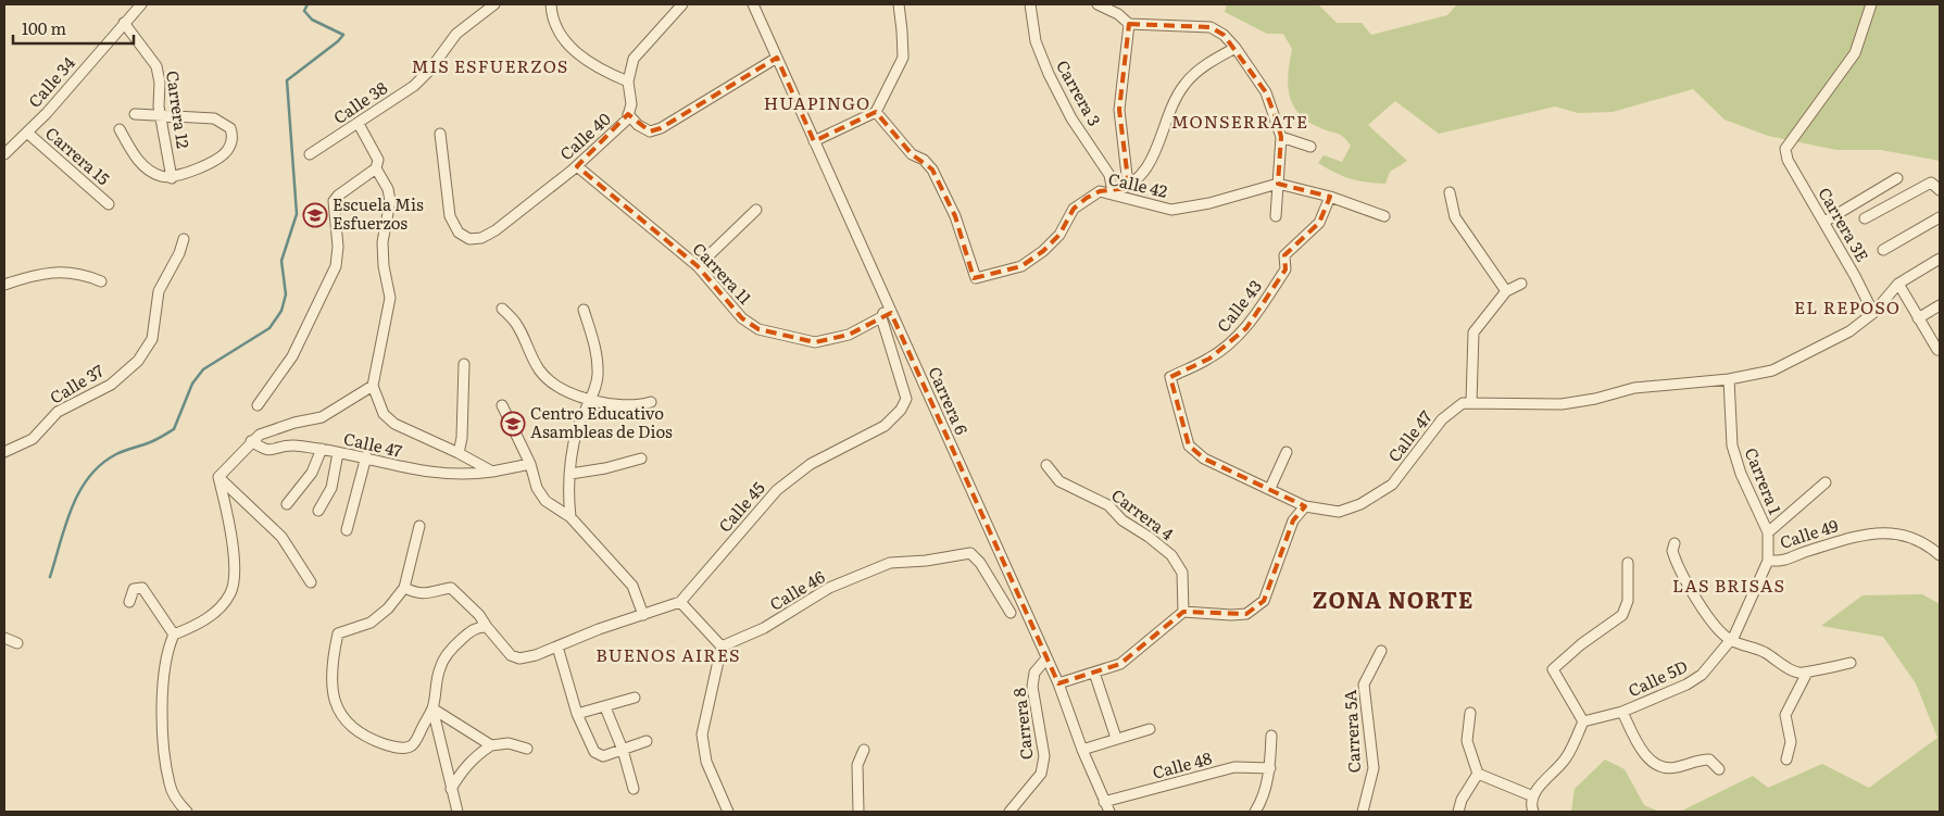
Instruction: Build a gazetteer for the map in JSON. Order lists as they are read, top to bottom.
{
  "streets": {
    "street": [
      "Calle 34",
      "Carrera 3",
      "Calle 38",
      "Carrera 12",
      "Calle 40",
      "Carrera 15",
      "Calle 42",
      "Carrera 3E",
      "Carrera 11",
      "Calle 43",
      "Calle 37",
      "Carrera 6",
      "Calle 47",
      "Carrera 1",
      "Calle 45",
      "Carrera 4",
      "Calle 49",
      "Calle 46",
      "Calle 5D",
      "Carrera 8",
      "Carrera 5A",
      "Calle 48"
    ]
  },
  "crossings": [
    ["Calle 34", "Carrera 12"],
    ["Calle 34", "Carrera 15"],
    ["Carrera 3", "Calle 42"],
    ["Calle 40", "Carrera 11"],
    ["Calle 40", "Carrera 6"],
    ["Calle 42", "Calle 43"],
    ["Carrera 3E", "Calle 47"],
    ["Carrera 11", "Calle 45"],
    ["Calle 43", "Calle 47"],
    ["Carrera 6", "Carrera 8"],
    ["Carrera 6", "Calle 48"],
    ["Calle 47", "Carrera 1"],
    ["Carrera 1", "Calle 49"],
    ["Calle 49", "Calle 5D"]
  ],
  "districts": [
    "MIS ESFUERZOS",
    "HUAPINGO",
    "MONSERRATE",
    "EL REPOSO",
    "LAS BRISAS",
    "ZONA NORTE",
    "BUENOS AIRES"
  ],
  "places": {
    "school or university": ["Escuela Mis Esfuerzos", "Centro Educativo Asambleas de Dios"]
  },
  "scale_bar": "100 m"
}
